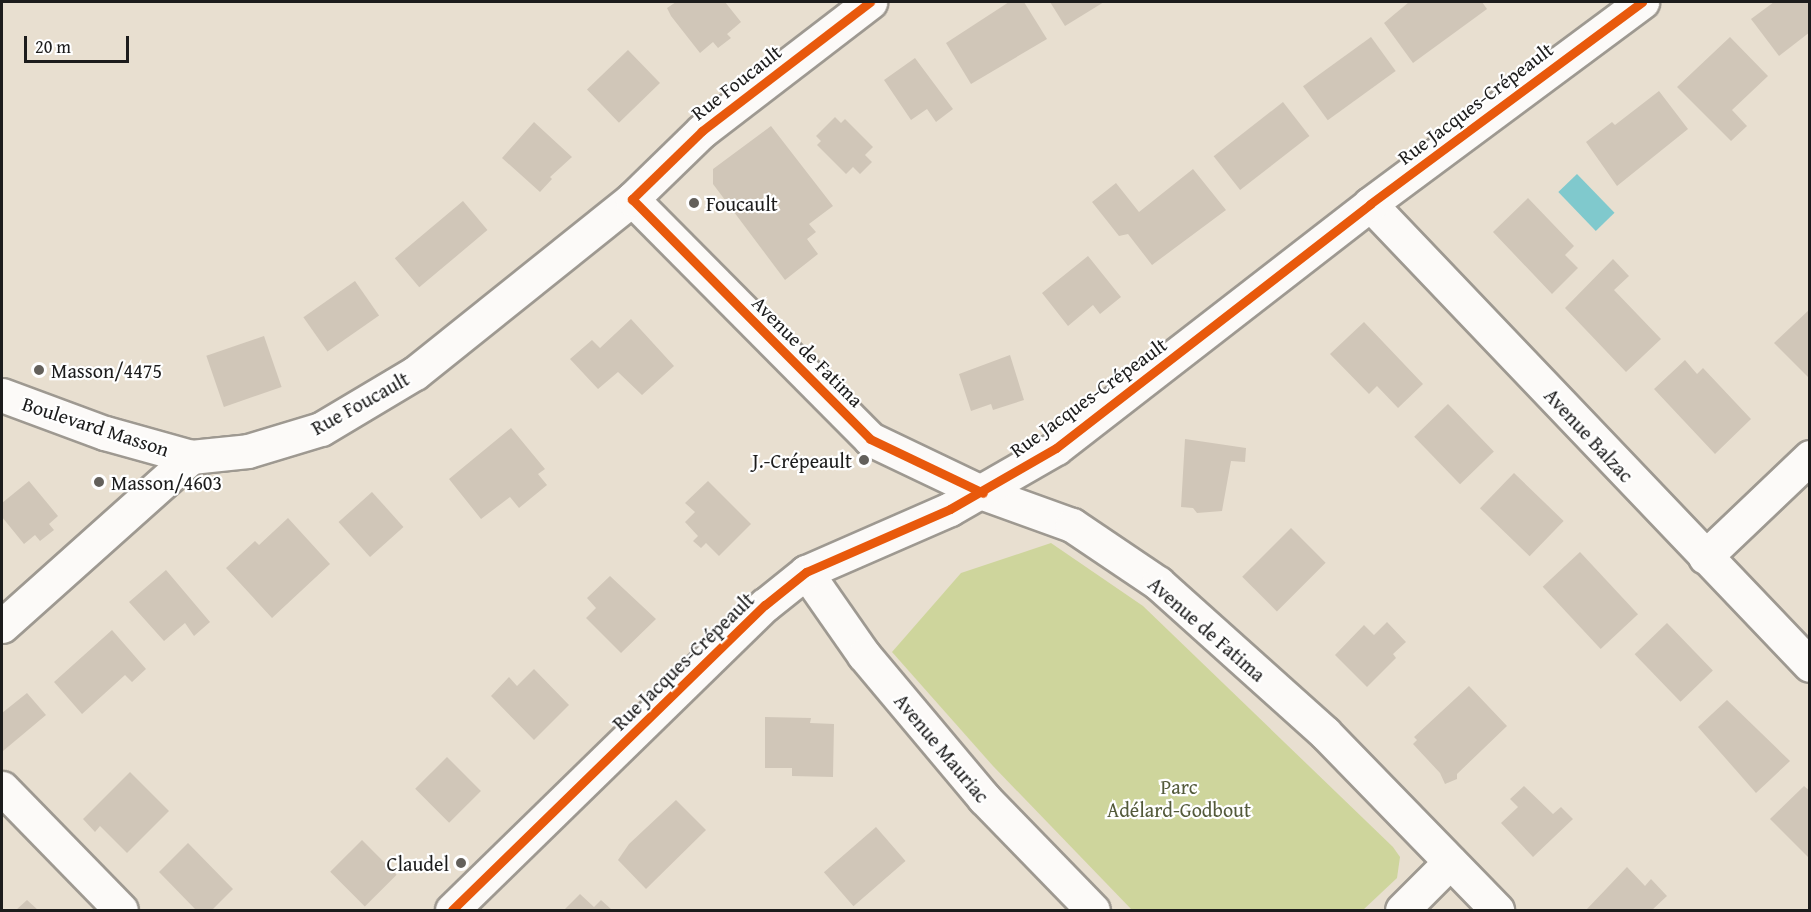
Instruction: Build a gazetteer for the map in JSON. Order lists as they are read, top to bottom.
{
  "streets": {
    "street": [
      "Rue Foucault",
      "Rue Jacques-Crépeault",
      "Avenue de Fatima",
      "Boulevard Masson",
      "Avenue Balzac",
      "Avenue Mauriac"
    ]
  },
  "crossings": [
    ["Rue Foucault", "Avenue de Fatima"],
    ["Rue Foucault", "Boulevard Masson"],
    ["Rue Jacques-Crépeault", "Avenue de Fatima"],
    ["Rue Jacques-Crépeault", "Avenue Balzac"],
    ["Rue Jacques-Crépeault", "Avenue Mauriac"]
  ],
  "parks": ["Parc Adélard-Godbout"],
  "places": [
    "Foucault",
    "Masson/4475",
    "J.-Crépeault",
    "Masson/4603",
    "Claudel"
  ],
  "scale_bar": "20 m"
}
